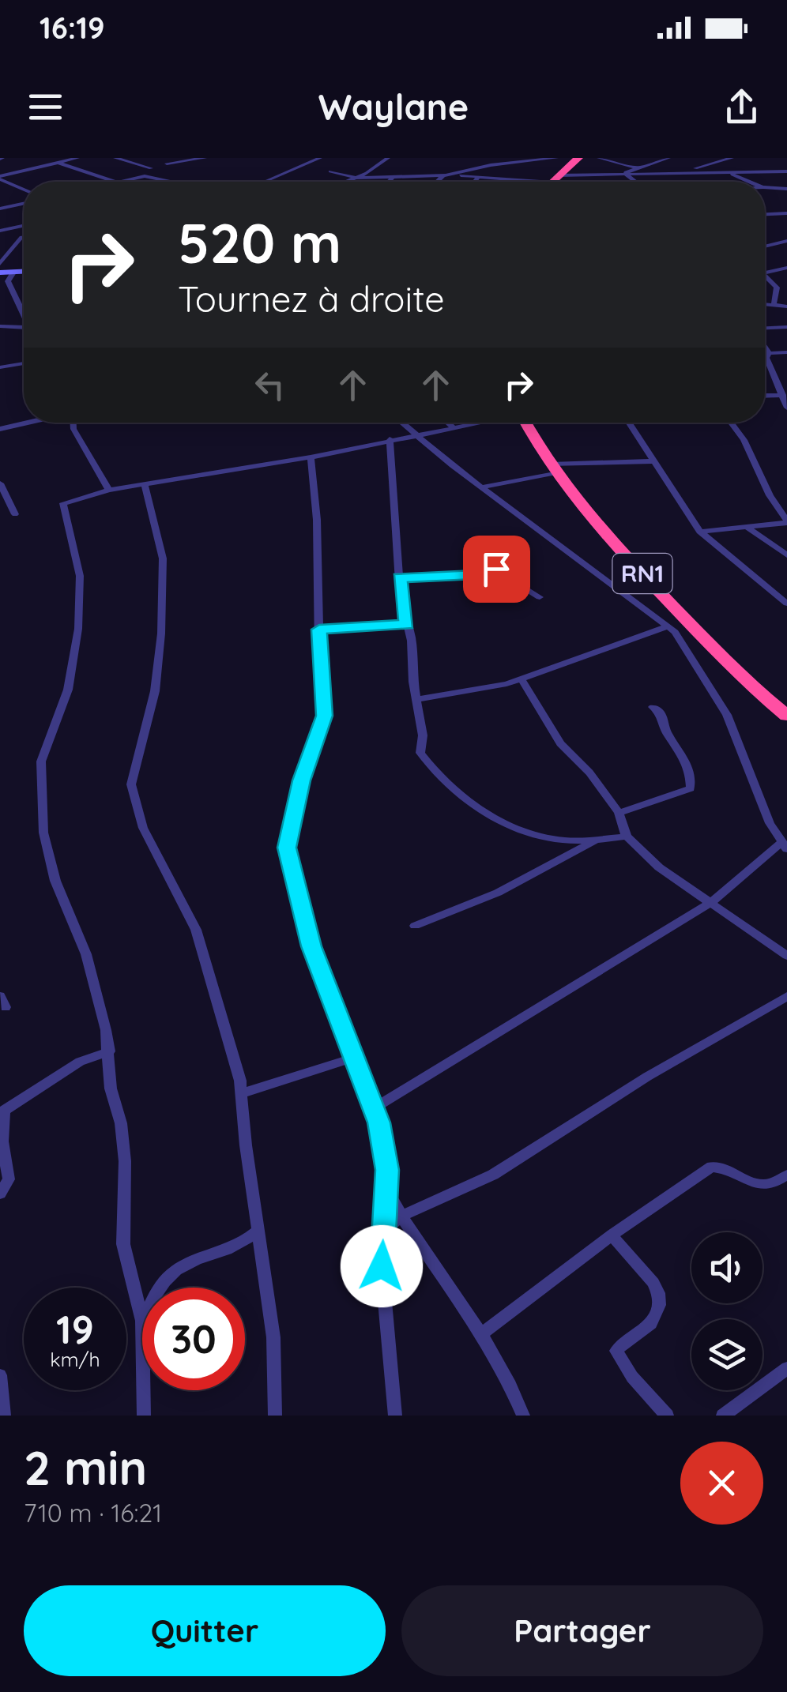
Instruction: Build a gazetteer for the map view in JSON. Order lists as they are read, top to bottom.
{
  "streets": {
    "highway": ["RN1"]
  },
  "page": {
    "status": "16:19",
    "header": "Waylane",
    "turn": ["520 m", "Tournez à droite"],
    "speed": "19 km/h",
    "limit": "30",
    "heading": ["2 min", "710 m · 16:21"],
    "buttons": ["Quitter", "Partager"]
  }
}
